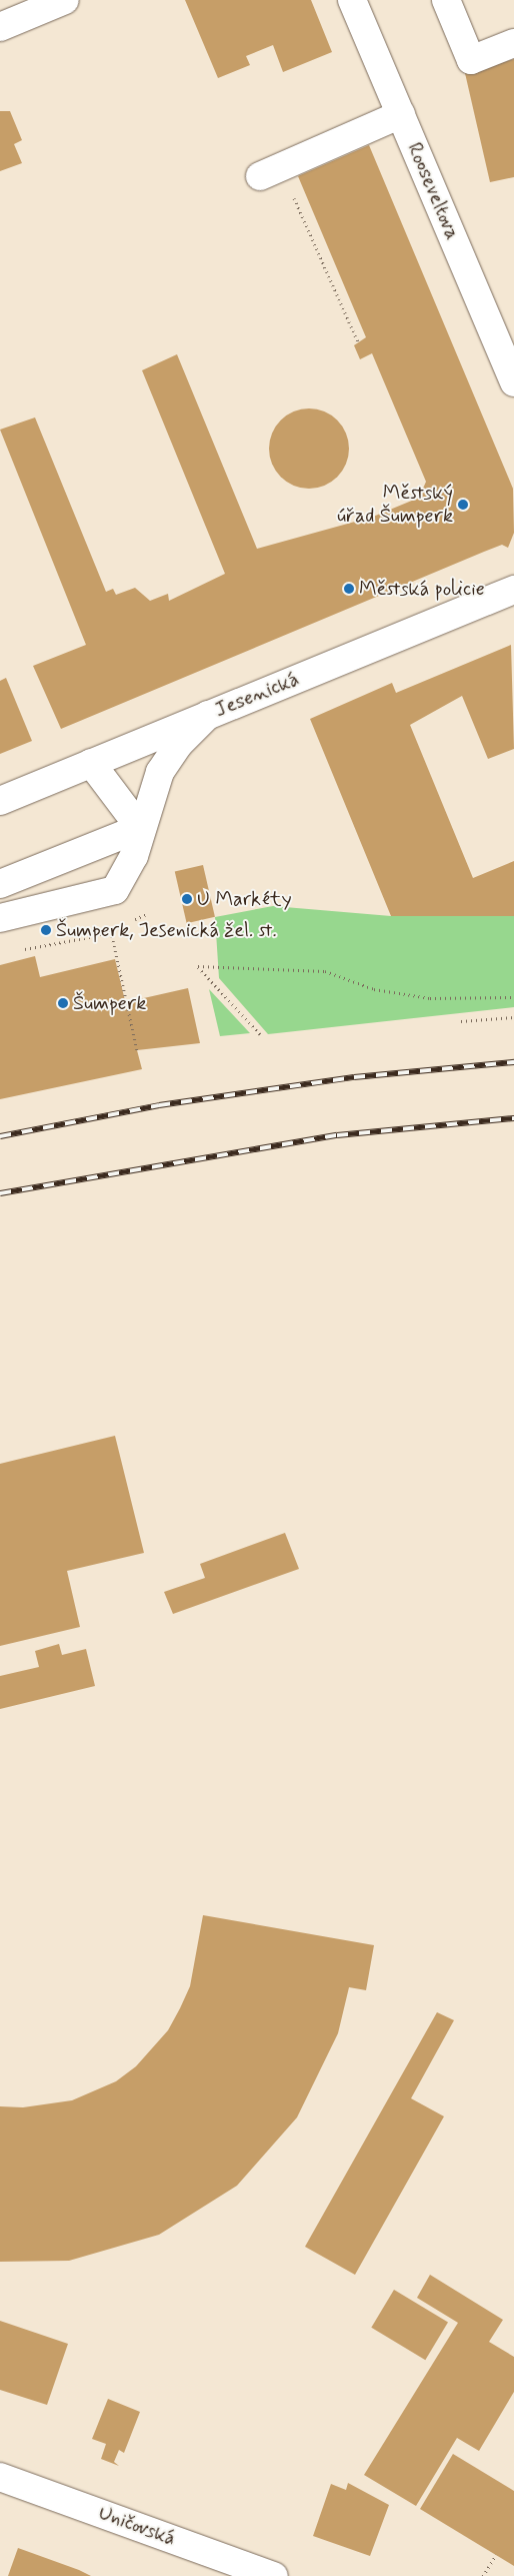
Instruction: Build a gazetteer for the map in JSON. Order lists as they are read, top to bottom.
{
  "streets": {
    "street": ["Rooseveltova", "Jesenická", "Uničovská"]
  },
  "places": [
    "Městský úřad Šumperk",
    "Městská policie",
    "U Markéty",
    "Šumperk, Jesenická žel. st.",
    "Šumperk"
  ]
}
